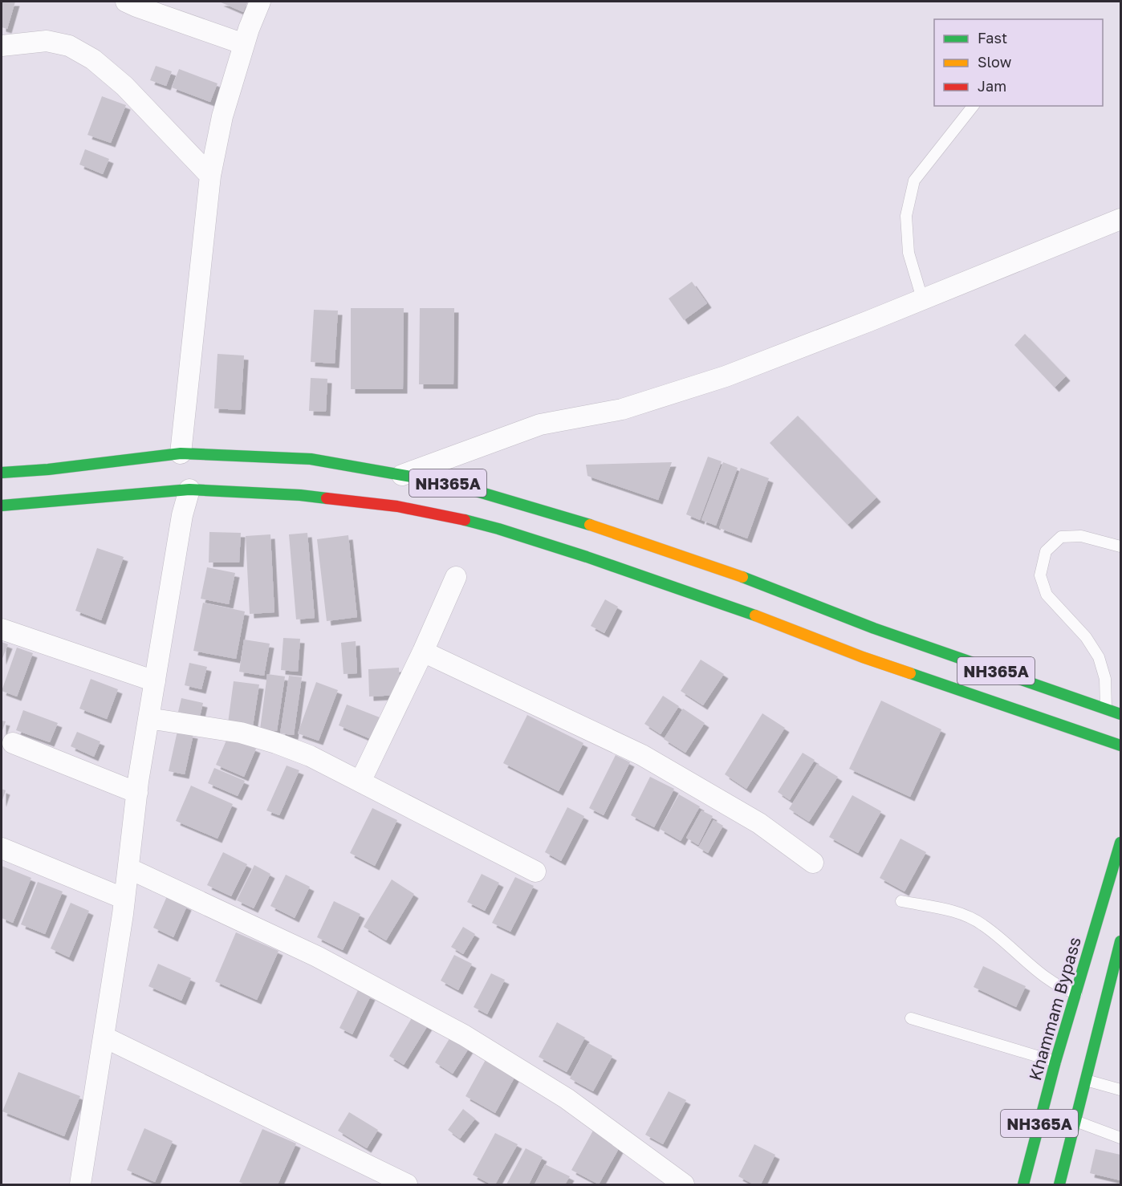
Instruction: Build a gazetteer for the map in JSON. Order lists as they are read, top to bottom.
{
  "streets": {
    "highway": ["NH365A", "Khammam Bypass"]
  },
  "legend": ["Fast", "Slow", "Jam"]
}
